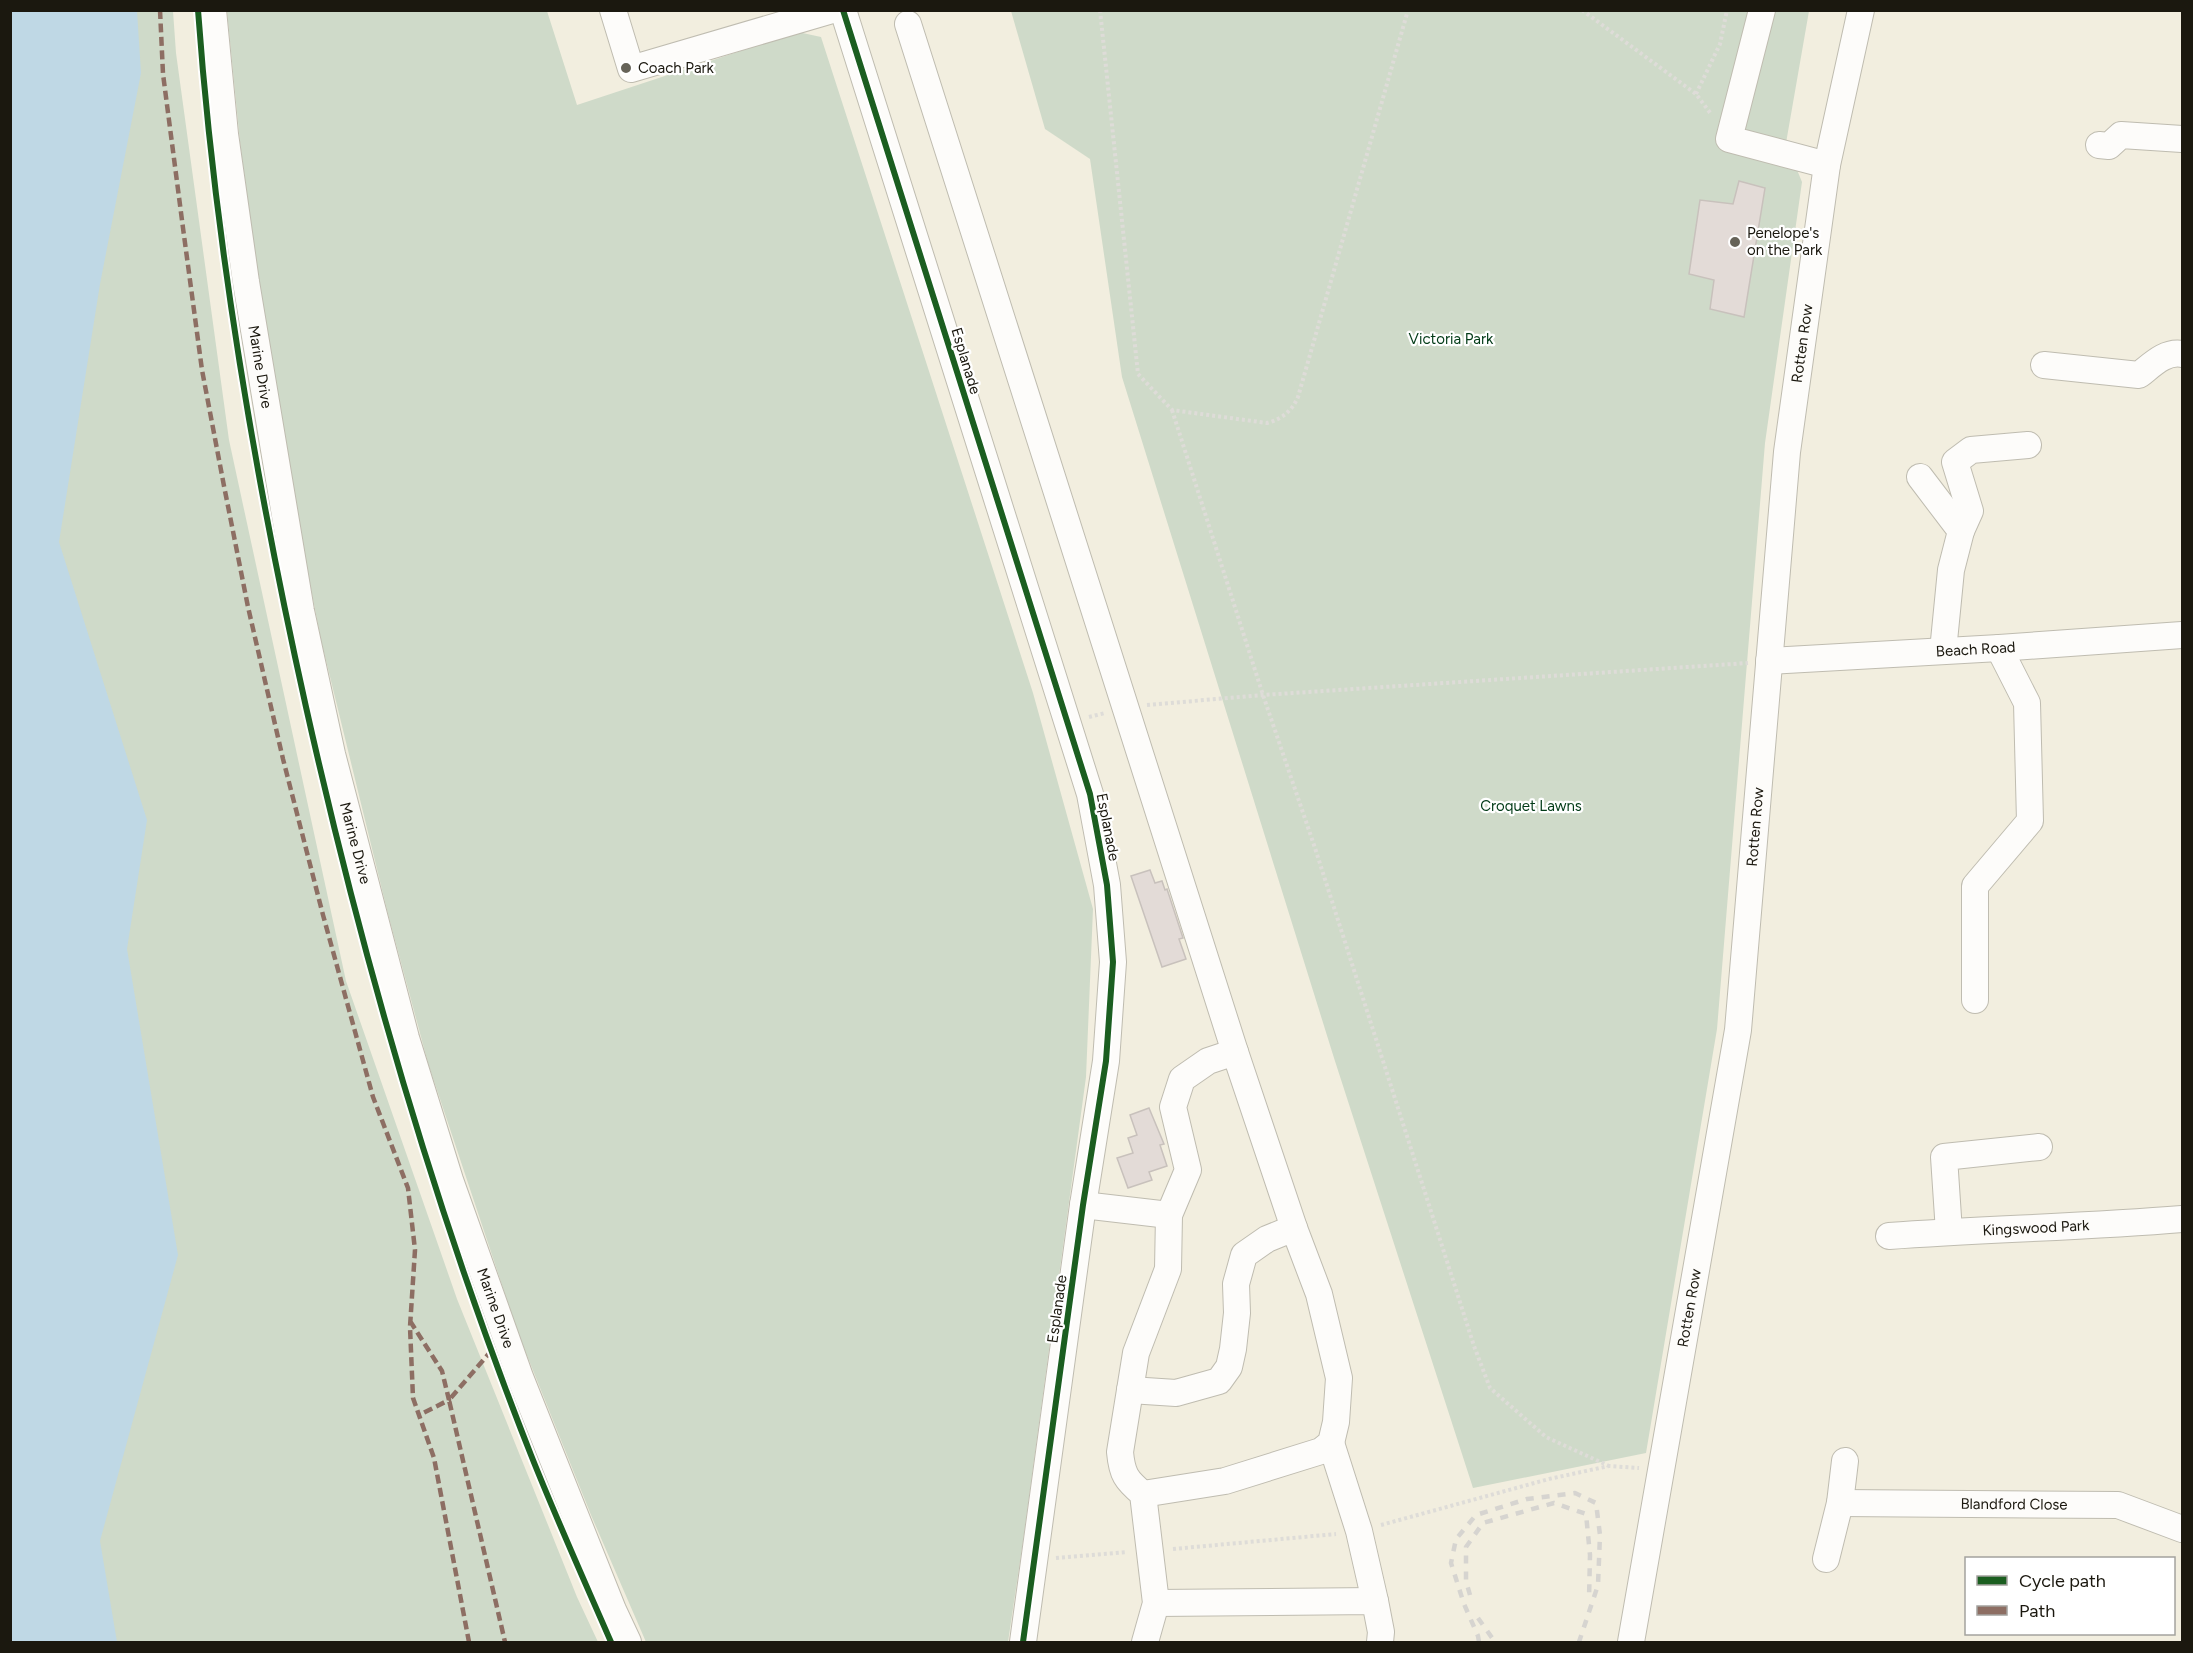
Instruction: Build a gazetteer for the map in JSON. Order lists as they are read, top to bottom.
{
  "streets": {
    "street": [
      "Rotten Row",
      "Esplanade",
      "Marine Drive",
      "Beach Road",
      "Kingswood Park",
      "Blandford Close"
    ]
  },
  "crossings": [
    ["Rotten Row", "Beach Road"]
  ],
  "parks": ["Victoria Park", "Croquet Lawns"],
  "places": ["Coach Park", "Penelope's on the Park"],
  "legend": ["Cycle path", "Path"]
}
